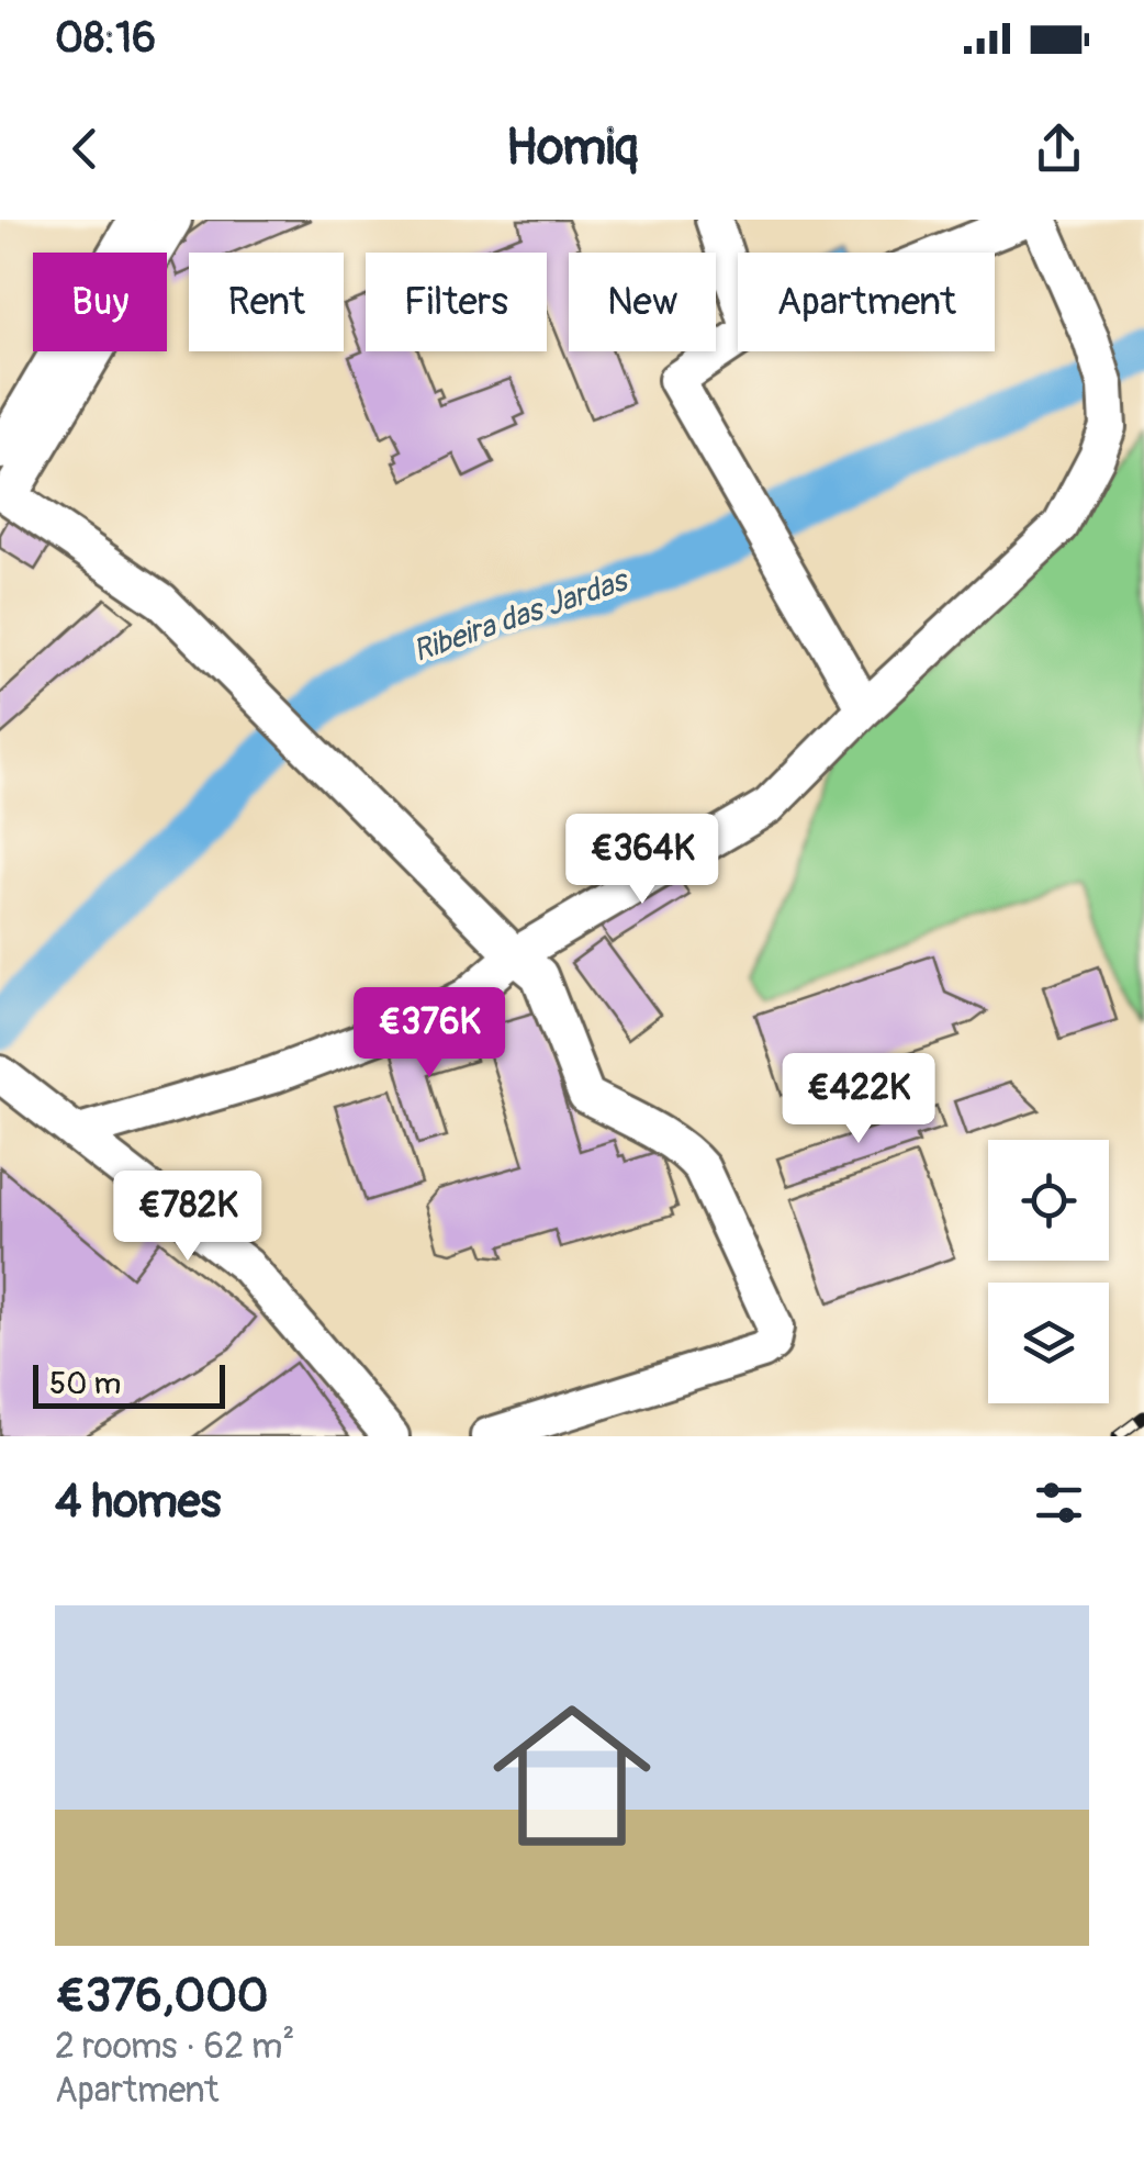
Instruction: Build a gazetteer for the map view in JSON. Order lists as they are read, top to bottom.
{
  "water": ["Ribeira das Jardas"],
  "scale_bar": "50 m",
  "page": {
    "status": "08:16",
    "header": "Homiq",
    "chip": [
      "Buy",
      "Rent",
      "Filters",
      "New",
      "Apartment"
    ],
    "price": [
      "€364K",
      "€376K",
      "€422K",
      "€782K"
    ],
    "scale": "50 m",
    "heading": "4 homes",
    "list": [
      {
        "name": "€376,000",
        "note": "2 rooms · 62 m² · Apartment"
      }
    ]
  }
}
